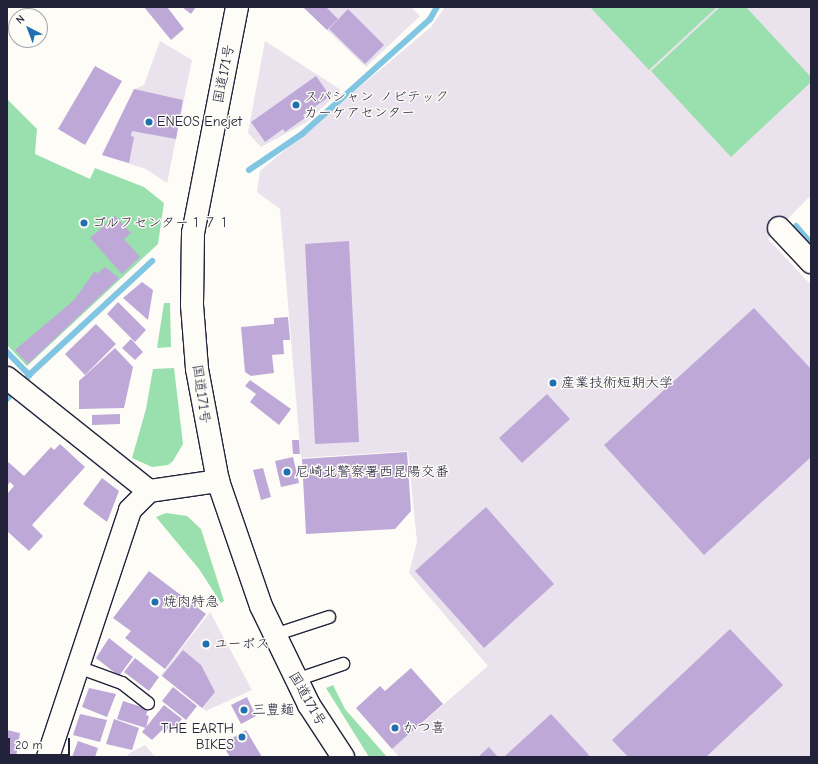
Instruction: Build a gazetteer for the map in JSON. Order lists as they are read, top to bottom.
{
  "streets": {
    "main road": ["国道171号"]
  },
  "places": [
    "スパシャン ノビテック カーケアセンター",
    "ENEOS Enejet",
    "ゴルフセンター１７１",
    "産業技術短期大学",
    "尼崎北警察署西昆陽交番",
    "焼肉特急",
    "ユーポス",
    "三豊麺",
    "かつ喜",
    "THE EARTH BIKES"
  ],
  "scale_bar": "20 m",
  "north": "top left"
}
